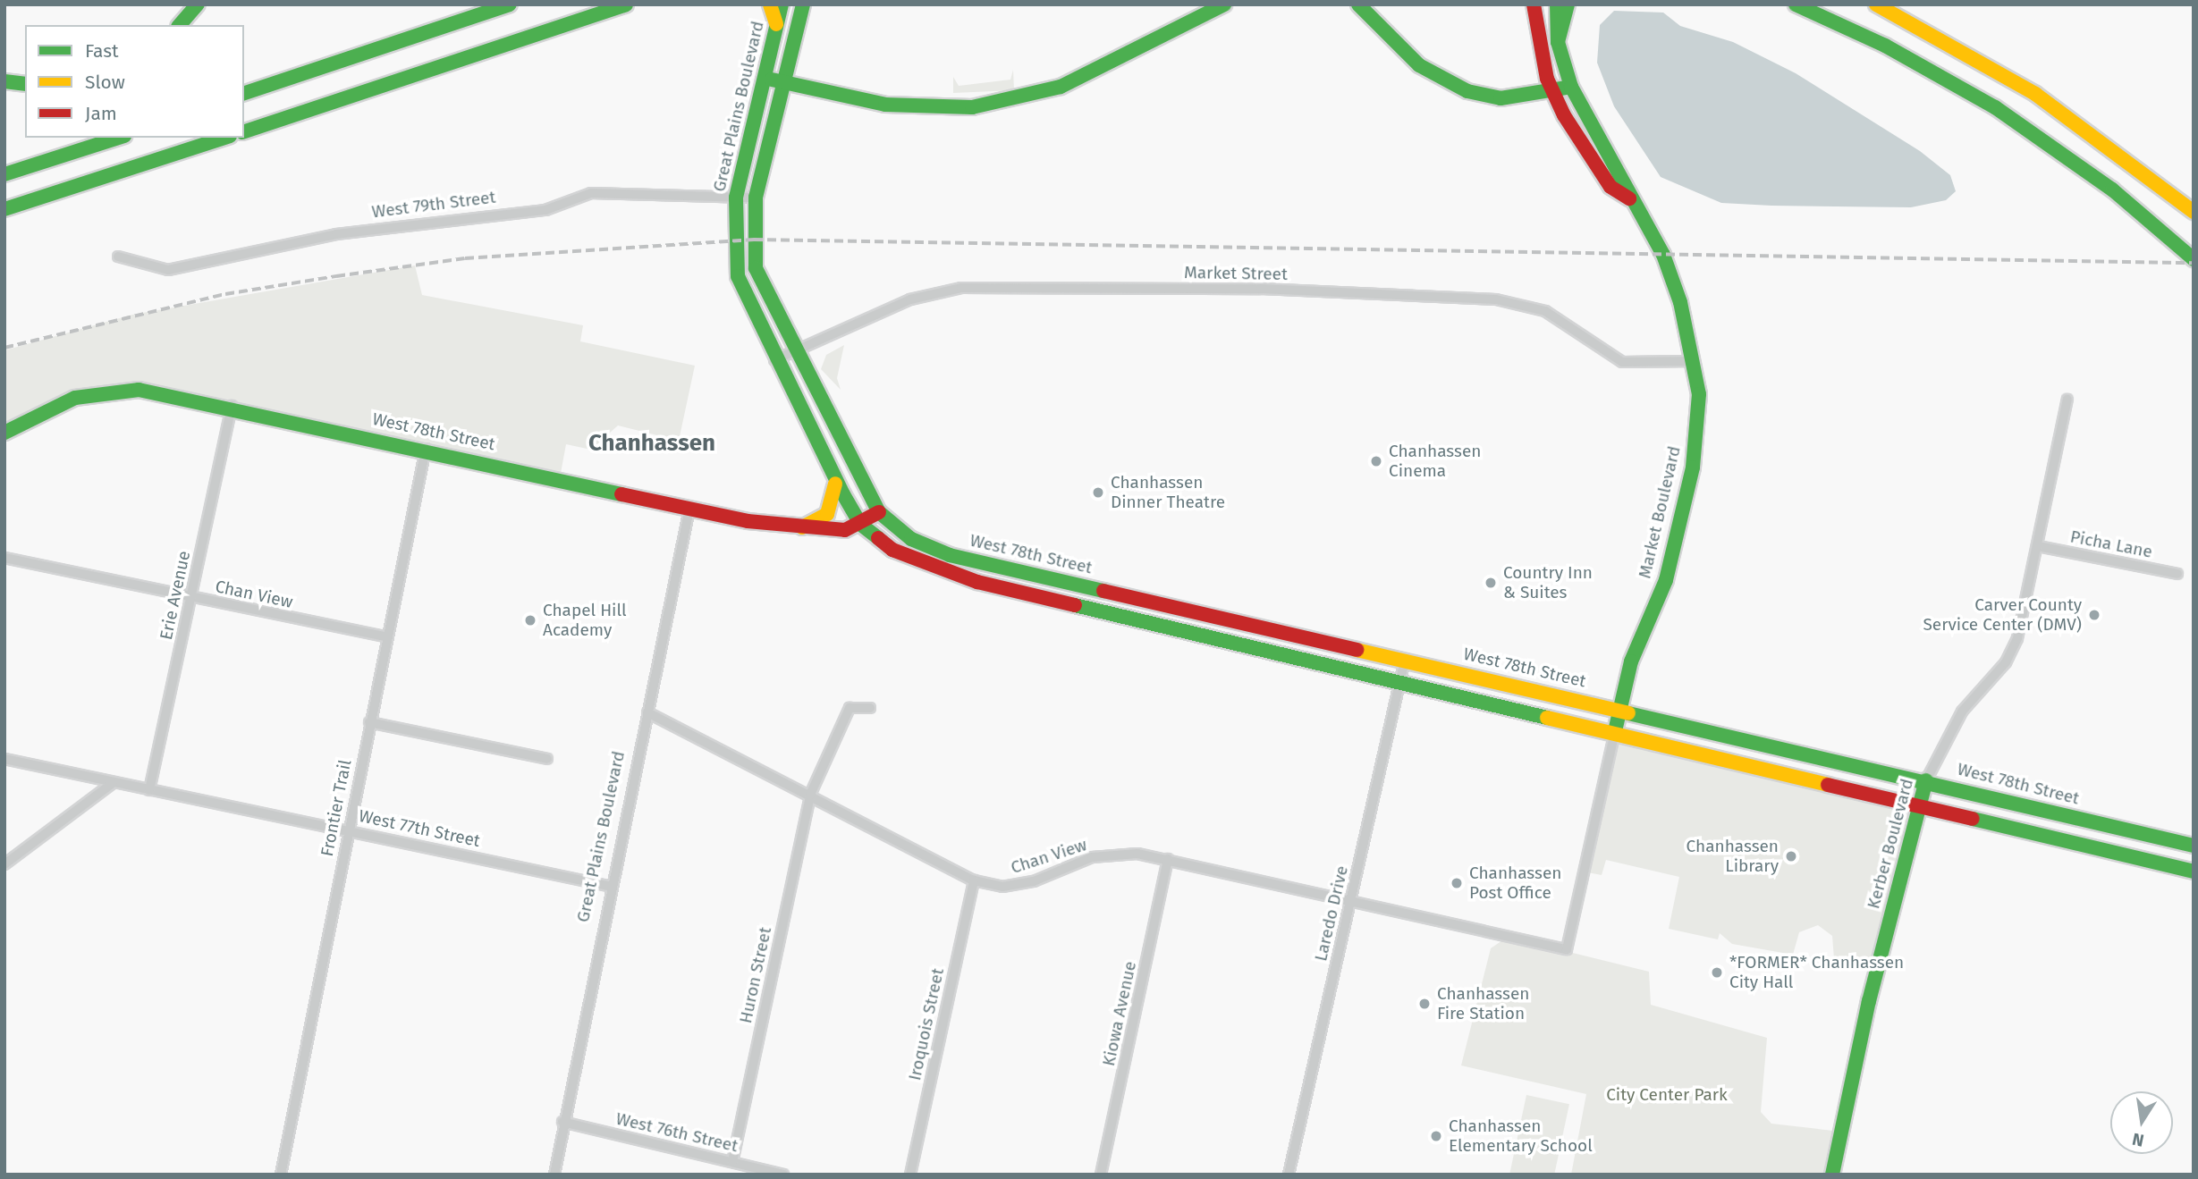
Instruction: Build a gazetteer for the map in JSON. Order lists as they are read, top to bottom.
{
  "streets": {
    "street": [
      "Great Plains Boulevard",
      "West 79th Street",
      "Market Street",
      "West 78th Street",
      "Market Boulevard",
      "Picha Lane",
      "Chan View",
      "Erie Avenue",
      "Frontier Trail",
      "West 77th Street",
      "Kerber Boulevard",
      "Laredo Drive",
      "Huron Street",
      "Kiowa Avenue",
      "Iroquois Street",
      "West 76th Street"
    ]
  },
  "crossings": [
    ["Great Plains Boulevard", "West 79th Street"],
    ["Great Plains Boulevard", "Market Street"],
    ["Great Plains Boulevard", "West 78th Street"],
    ["Great Plains Boulevard", "Chan View"],
    ["Great Plains Boulevard", "West 77th Street"],
    ["Great Plains Boulevard", "West 76th Street"],
    ["Market Street", "Market Boulevard"],
    ["West 78th Street", "Market Boulevard"],
    ["West 78th Street", "Erie Avenue"],
    ["West 78th Street", "Frontier Trail"],
    ["West 78th Street", "Kerber Boulevard"],
    ["West 78th Street", "Laredo Drive"],
    ["Market Boulevard", "Chan View"],
    ["Picha Lane", "Kerber Boulevard"],
    ["Chan View", "Erie Avenue"],
    ["Chan View", "Frontier Trail"],
    ["Chan View", "Laredo Drive"],
    ["Chan View", "Huron Street"],
    ["Chan View", "Kiowa Avenue"],
    ["Chan View", "Iroquois Street"],
    ["Erie Avenue", "West 77th Street"],
    ["Frontier Trail", "West 77th Street"],
    ["Huron Street", "West 76th Street"]
  ],
  "districts": ["Chanhassen"],
  "parks": ["City Center Park"],
  "places": [
    "Chanhassen Cinema",
    "Chanhassen Dinner Theatre",
    "Country Inn & Suites",
    "Carver County Service Center (DMV)",
    "Chapel Hill Academy",
    "Chanhassen Library",
    "Chanhassen Post Office",
    "*FORMER* Chanhassen City Hall",
    "Chanhassen Fire Station",
    "Chanhassen Elementary School"
  ],
  "legend": ["Fast", "Slow", "Jam"],
  "north": "bottom"
}
